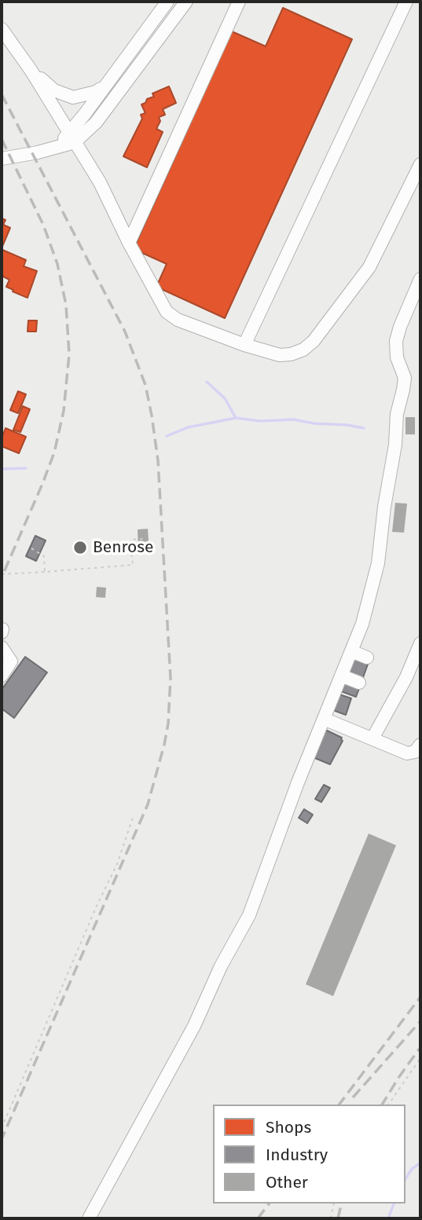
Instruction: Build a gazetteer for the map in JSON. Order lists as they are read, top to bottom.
{
  "places": ["Benrose"],
  "legend": ["Shops", "Industry", "Other"]
}
